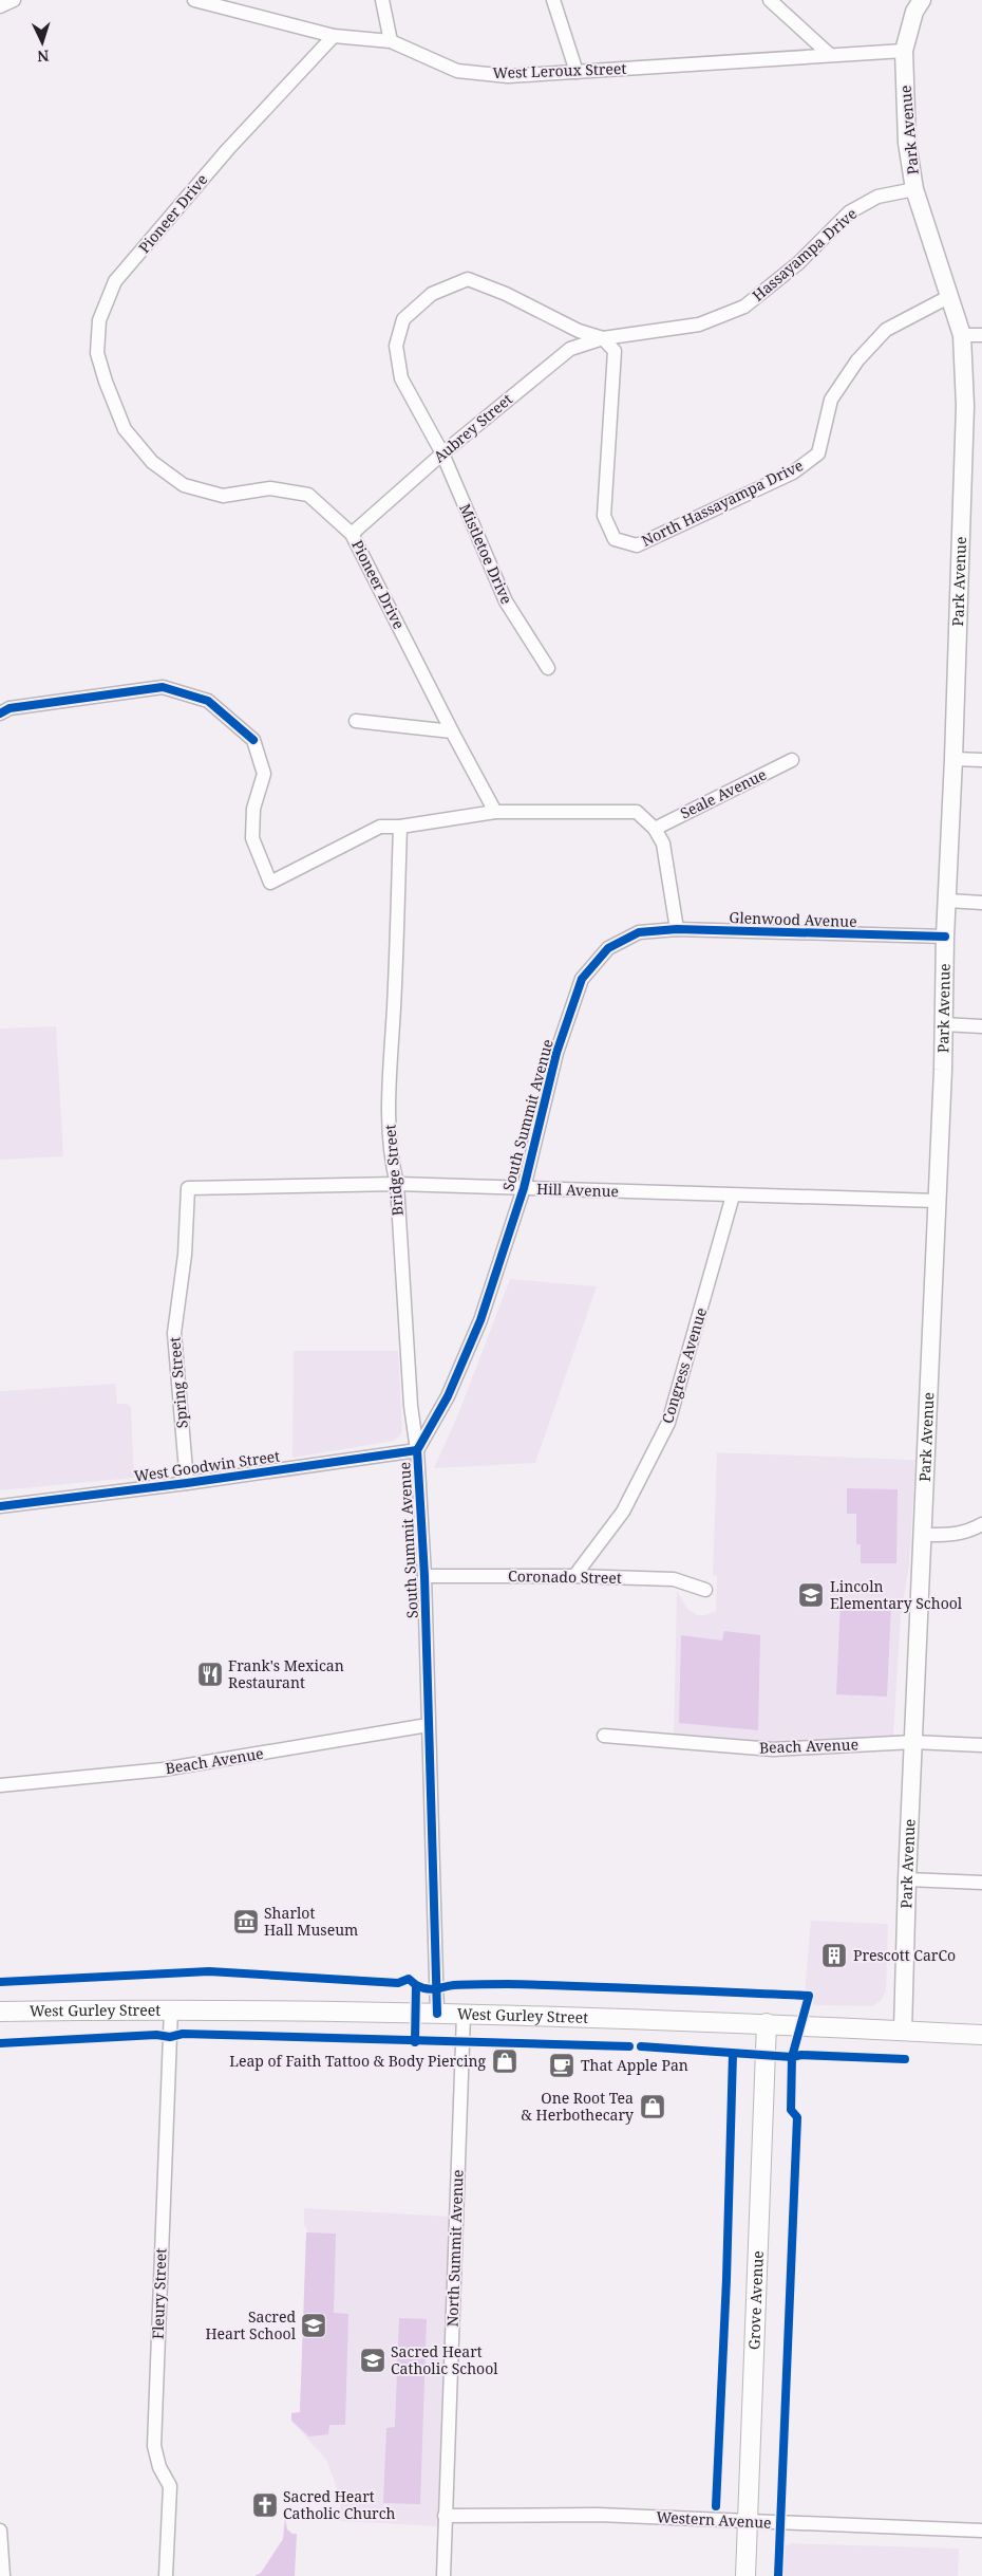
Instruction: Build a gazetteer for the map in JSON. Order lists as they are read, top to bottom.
{
  "streets": {
    "main road": ["West Gurley Street", "Grove Avenue"],
    "street": [
      "West Leroux Street",
      "Park Avenue",
      "Pioneer Drive",
      "Hassayampa Drive",
      "Aubrey Street",
      "North Hassayampa Drive",
      "Mistletoe Drive",
      "Seale Avenue",
      "Glenwood Avenue",
      "South Summit Avenue",
      "Bridge Street",
      "Hill Avenue",
      "Congress Avenue",
      "Spring Street",
      "West Goodwin Street",
      "Coronado Street",
      "Beach Avenue",
      "North Summit Avenue",
      "Fleury Street",
      "Western Avenue"
    ]
  },
  "crossings": [
    ["West Leroux Street", "Park Avenue"],
    ["West Leroux Street", "Pioneer Drive"],
    ["Park Avenue", "Hassayampa Drive"],
    ["Park Avenue", "North Hassayampa Drive"],
    ["Park Avenue", "Glenwood Avenue"],
    ["Park Avenue", "Hill Avenue"],
    ["Park Avenue", "Beach Avenue"],
    ["Park Avenue", "West Gurley Street"],
    ["Pioneer Drive", "Aubrey Street"],
    ["Hassayampa Drive", "Aubrey Street"],
    ["Hassayampa Drive", "North Hassayampa Drive"],
    ["Hassayampa Drive", "Mistletoe Drive"],
    ["Aubrey Street", "North Hassayampa Drive"],
    ["Aubrey Street", "Mistletoe Drive"],
    ["North Hassayampa Drive", "Mistletoe Drive"],
    ["Glenwood Avenue", "South Summit Avenue"],
    ["South Summit Avenue", "Bridge Street"],
    ["South Summit Avenue", "Hill Avenue"],
    ["South Summit Avenue", "West Goodwin Street"],
    ["South Summit Avenue", "Coronado Street"],
    ["South Summit Avenue", "Beach Avenue"],
    ["South Summit Avenue", "West Gurley Street"],
    ["Bridge Street", "Hill Avenue"],
    ["Bridge Street", "West Goodwin Street"],
    ["Hill Avenue", "Congress Avenue"],
    ["Hill Avenue", "Spring Street"],
    ["Congress Avenue", "Coronado Street"],
    ["Spring Street", "West Goodwin Street"],
    ["West Gurley Street", "North Summit Avenue"],
    ["West Gurley Street", "Fleury Street"],
    ["West Gurley Street", "Grove Avenue"],
    ["North Summit Avenue", "Western Avenue"],
    ["Grove Avenue", "Western Avenue"]
  ],
  "places": {
    "school or university": ["Lincoln Elementary School", "Sacred Heart School", "Sacred Heart Catholic School"],
    "restaurant": ["Frank's Mexican Restaurant"],
    "museum": ["Sharlot Hall Museum"],
    "building": ["Prescott CarCo"],
    "shop": ["Leap of Faith Tattoo & Body Piercing", "One Root Tea & Herbothecary"],
    "cafe": ["That Apple Pan"],
    "church": ["Sacred Heart Catholic Church"]
  },
  "north": "bottom"
}
